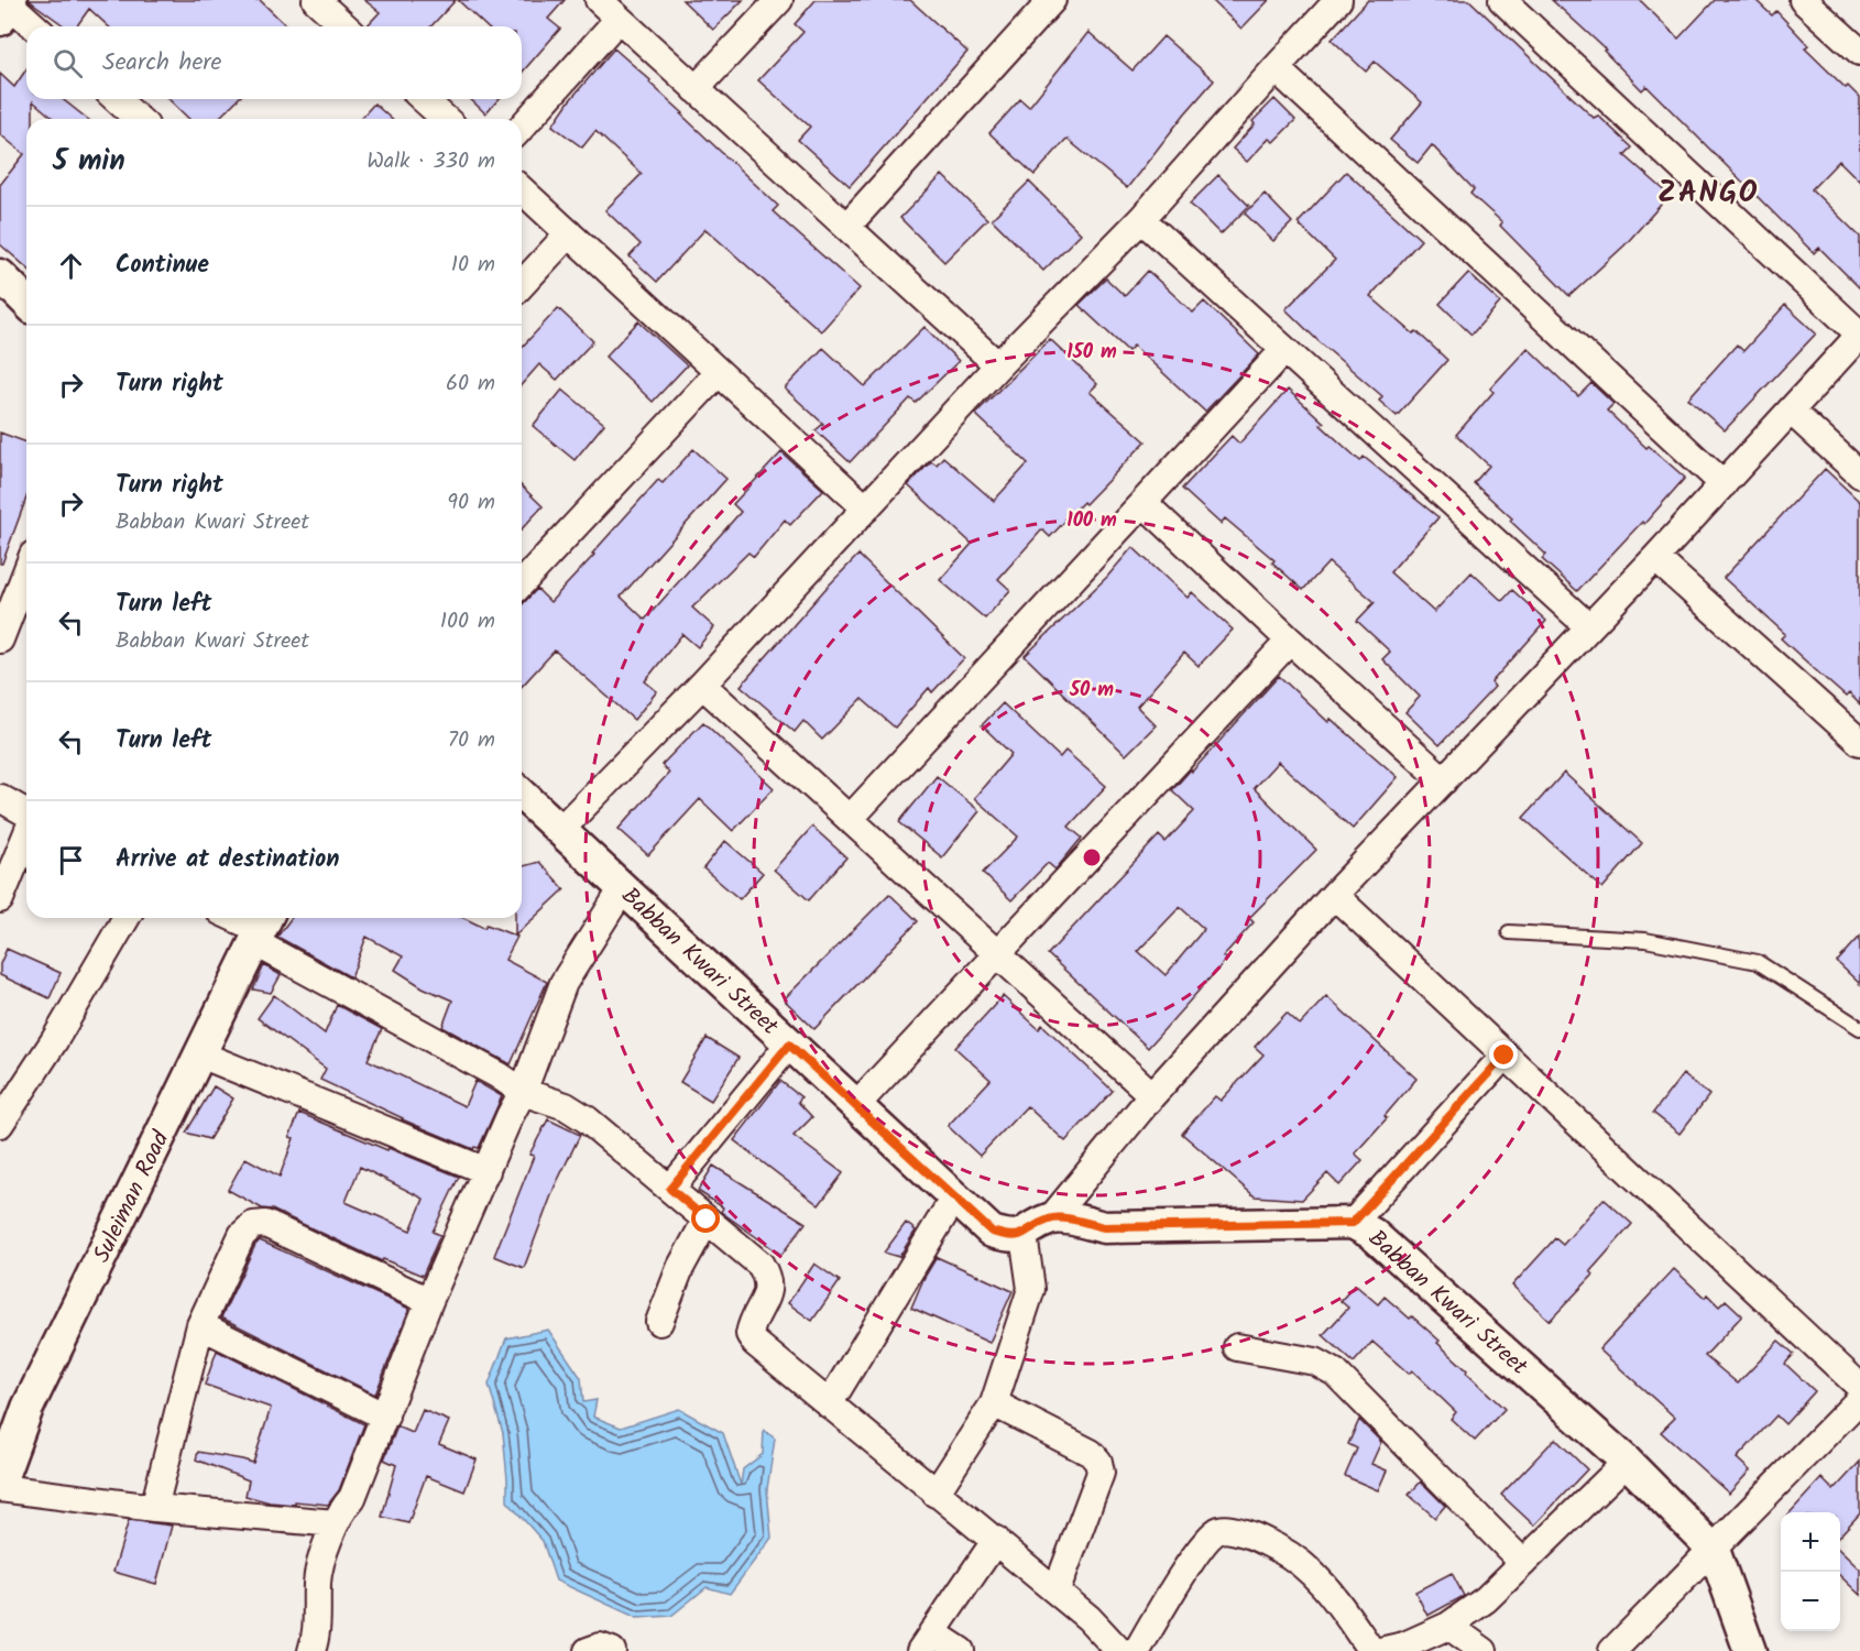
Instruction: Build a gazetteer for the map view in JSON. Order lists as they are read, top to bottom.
{
  "streets": {
    "street": ["Babban Kwari Street", "Suleiman Road"]
  },
  "districts": ["ZANGO"],
  "page": {
    "search": "Search here",
    "heading": ["5 min", "Walk · 330 m"],
    "list": [
      ["Continue", "10 m"],
      ["Turn right", "60 m"],
      ["Turn right", "Babban Kwari Street", "90 m"],
      ["Turn left", "Babban Kwari Street", "100 m"],
      ["Turn left", "70 m"],
      "Arrive at destination"
    ],
    "map_buttons": ["+", "−"]
  },
  "rings": ["150 m", "100 m", "50 m"]
}
